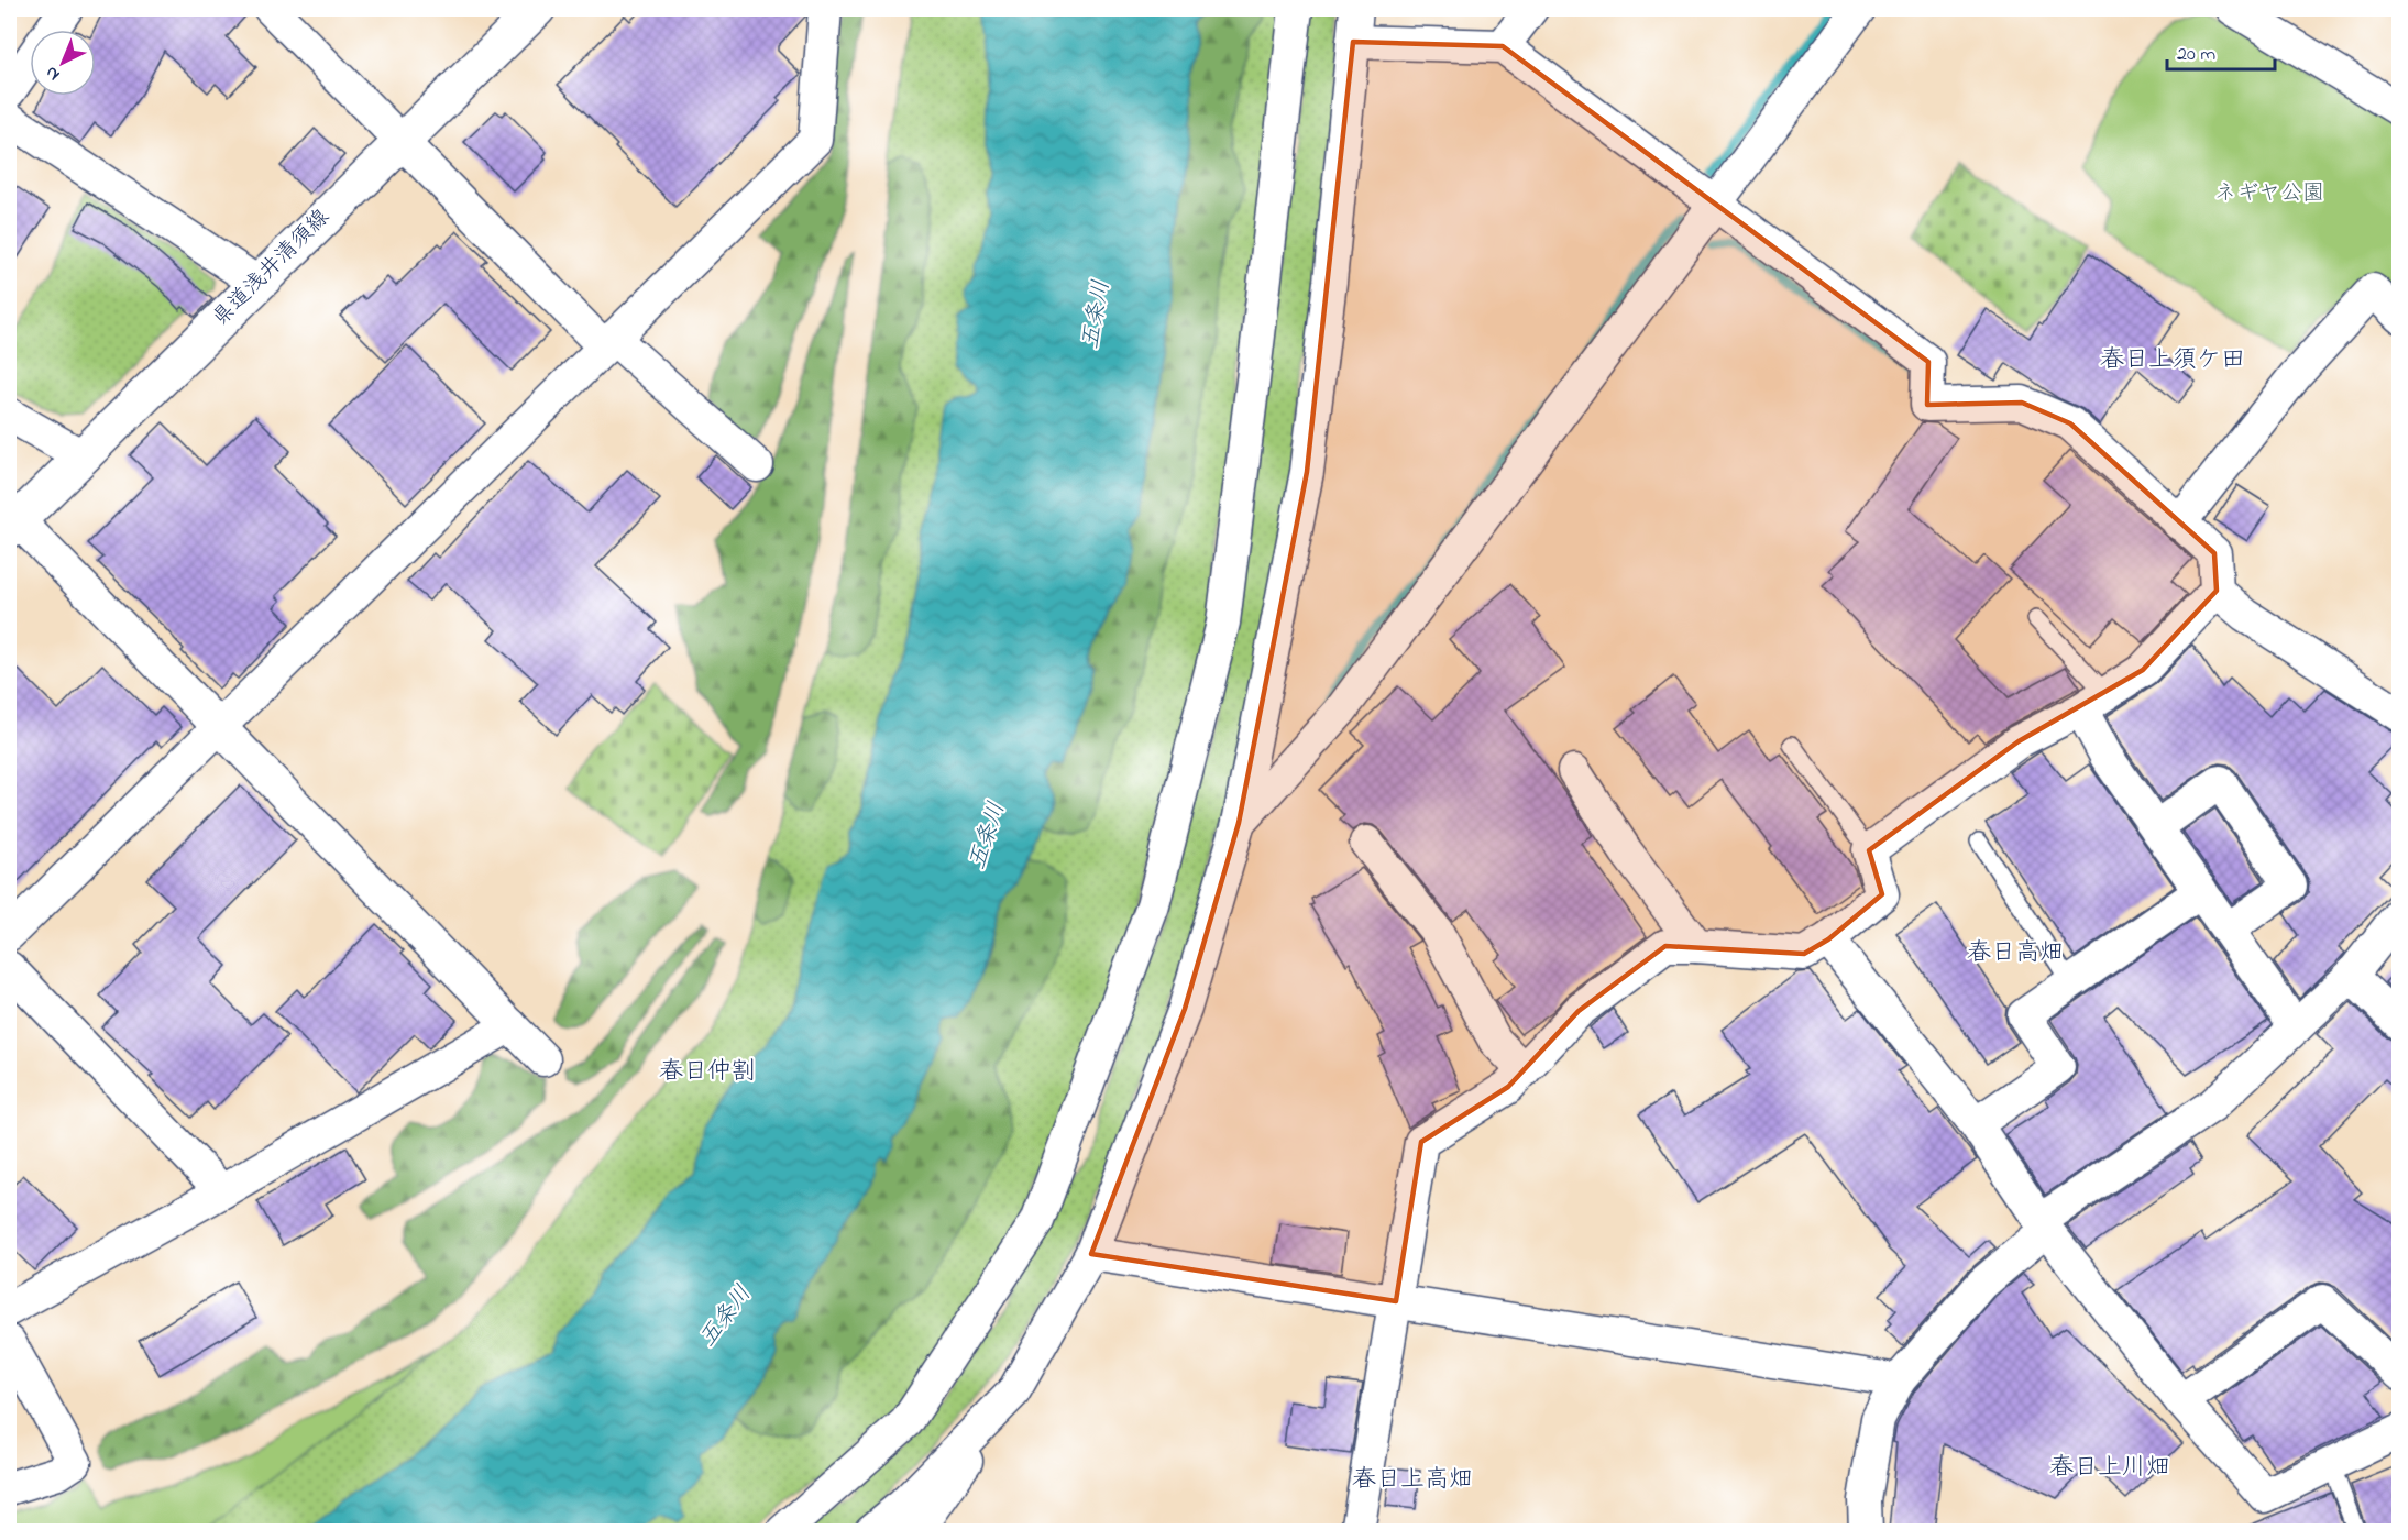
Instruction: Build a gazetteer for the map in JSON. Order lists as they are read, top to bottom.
{
  "streets": {
    "main road": ["県道浅井清須線"]
  },
  "districts": [
    "春日上須ケ田",
    "春日高畑",
    "春日仲割",
    "春日上川畑",
    "春日上高畑"
  ],
  "water": ["五条川"],
  "parks": ["ネギヤ公園"],
  "scale_bar": "20 m",
  "north": "bottom left"
}
